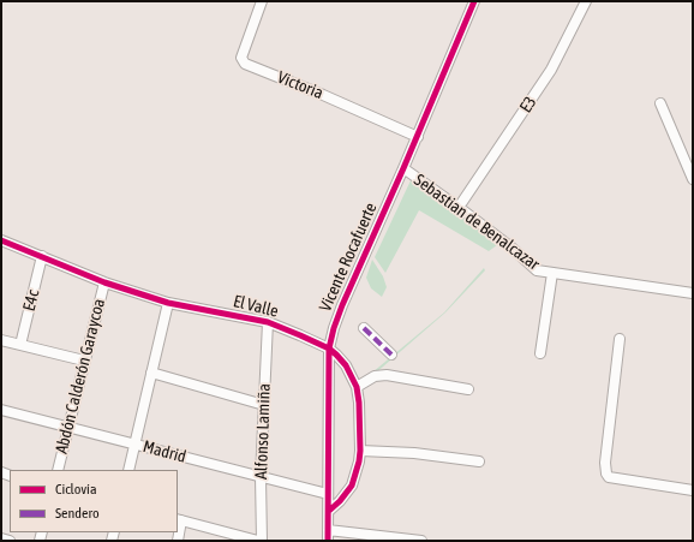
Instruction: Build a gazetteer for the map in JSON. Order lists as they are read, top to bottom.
{
  "streets": {
    "street": [
      "Victoria",
      "E3",
      "Sebastian de Benalcazar",
      "Vicente Rocafuerte",
      "E4c",
      "El Valle",
      "Abdón Calderón Garaycoa",
      "Alfonso Lamiña",
      "Madrid"
    ]
  },
  "crossings": [
    ["Victoria", "Vicente Rocafuerte"],
    ["Sebastian de Benalcazar", "Vicente Rocafuerte"],
    ["Vicente Rocafuerte", "El Valle"],
    ["Vicente Rocafuerte", "Madrid"],
    ["E4c", "El Valle"],
    ["El Valle", "Abdón Calderón Garaycoa"],
    ["El Valle", "Alfonso Lamiña"],
    ["Abdón Calderón Garaycoa", "Madrid"],
    ["Alfonso Lamiña", "Madrid"]
  ],
  "legend": ["Ciclovía", "Sendero"]
}
